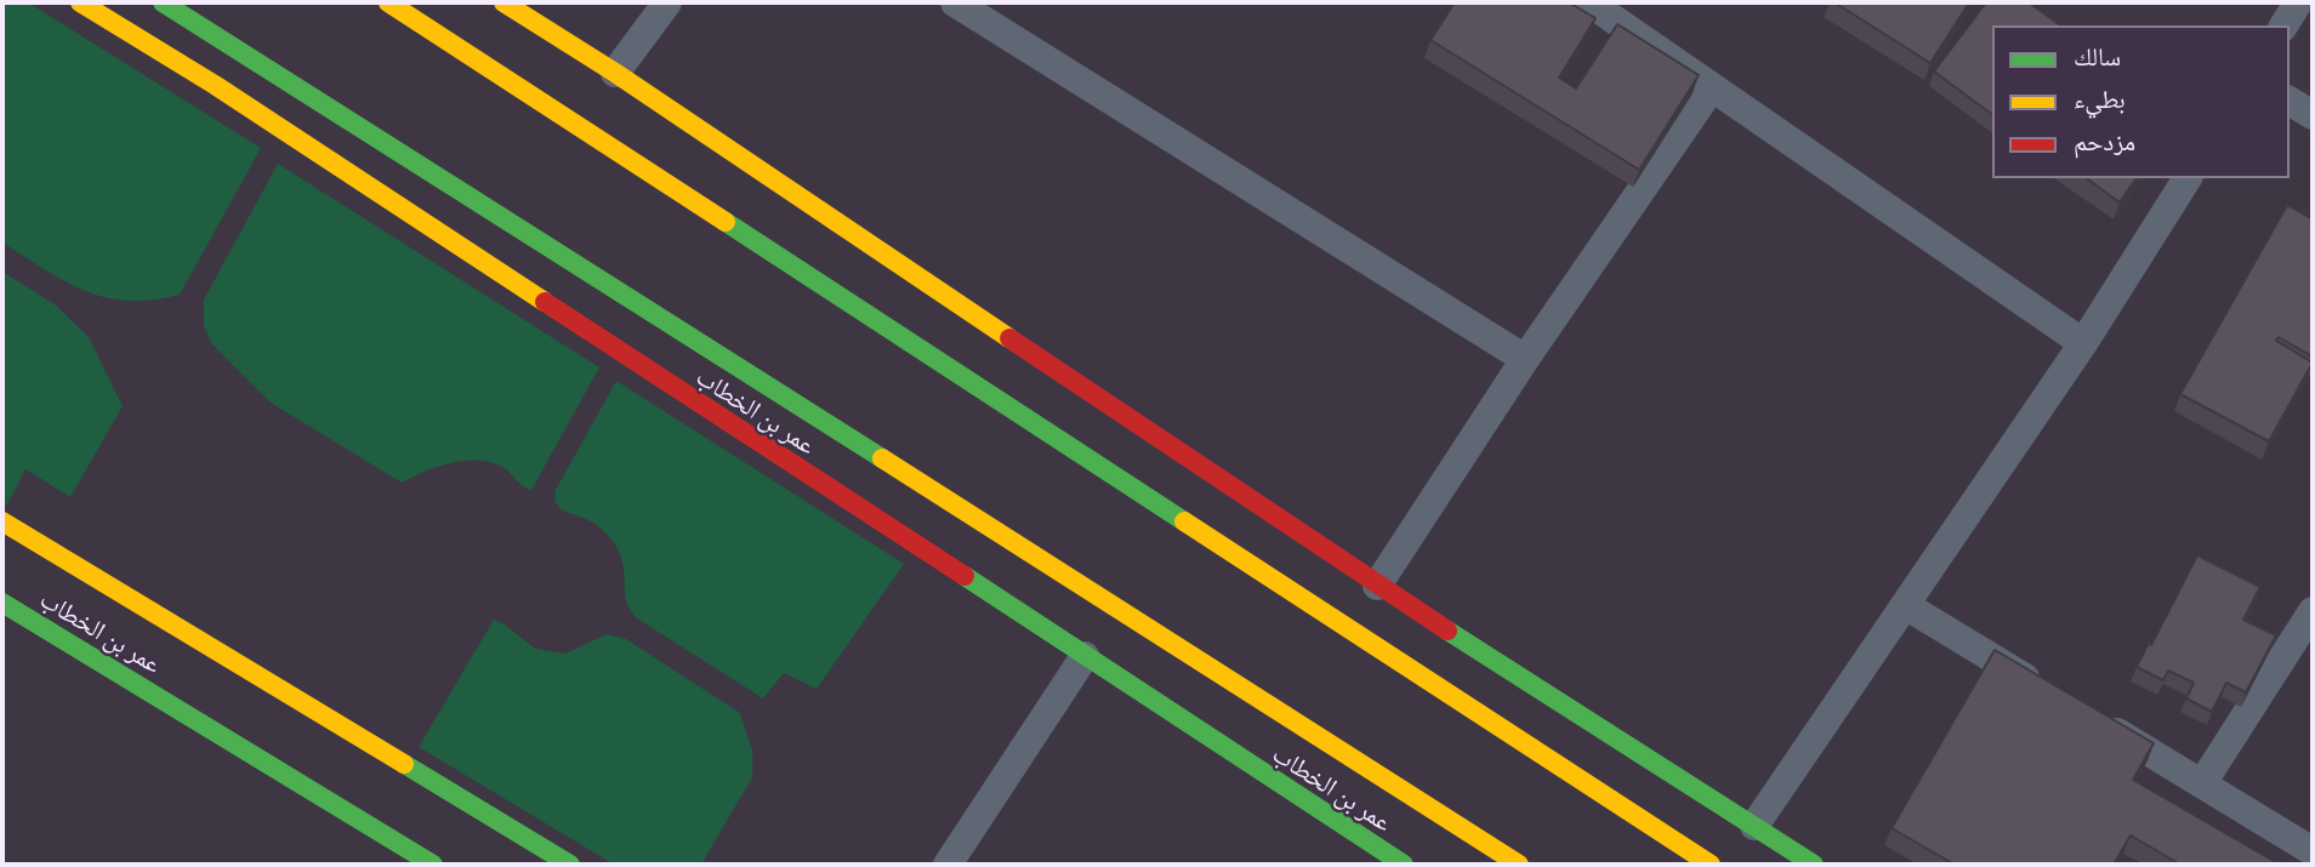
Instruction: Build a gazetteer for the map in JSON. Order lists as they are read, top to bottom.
{
  "streets": {
    "main road": ["عمر بن الخطاب"]
  },
  "legend": ["سالك", "بطيء", "مزدحم"]
}
